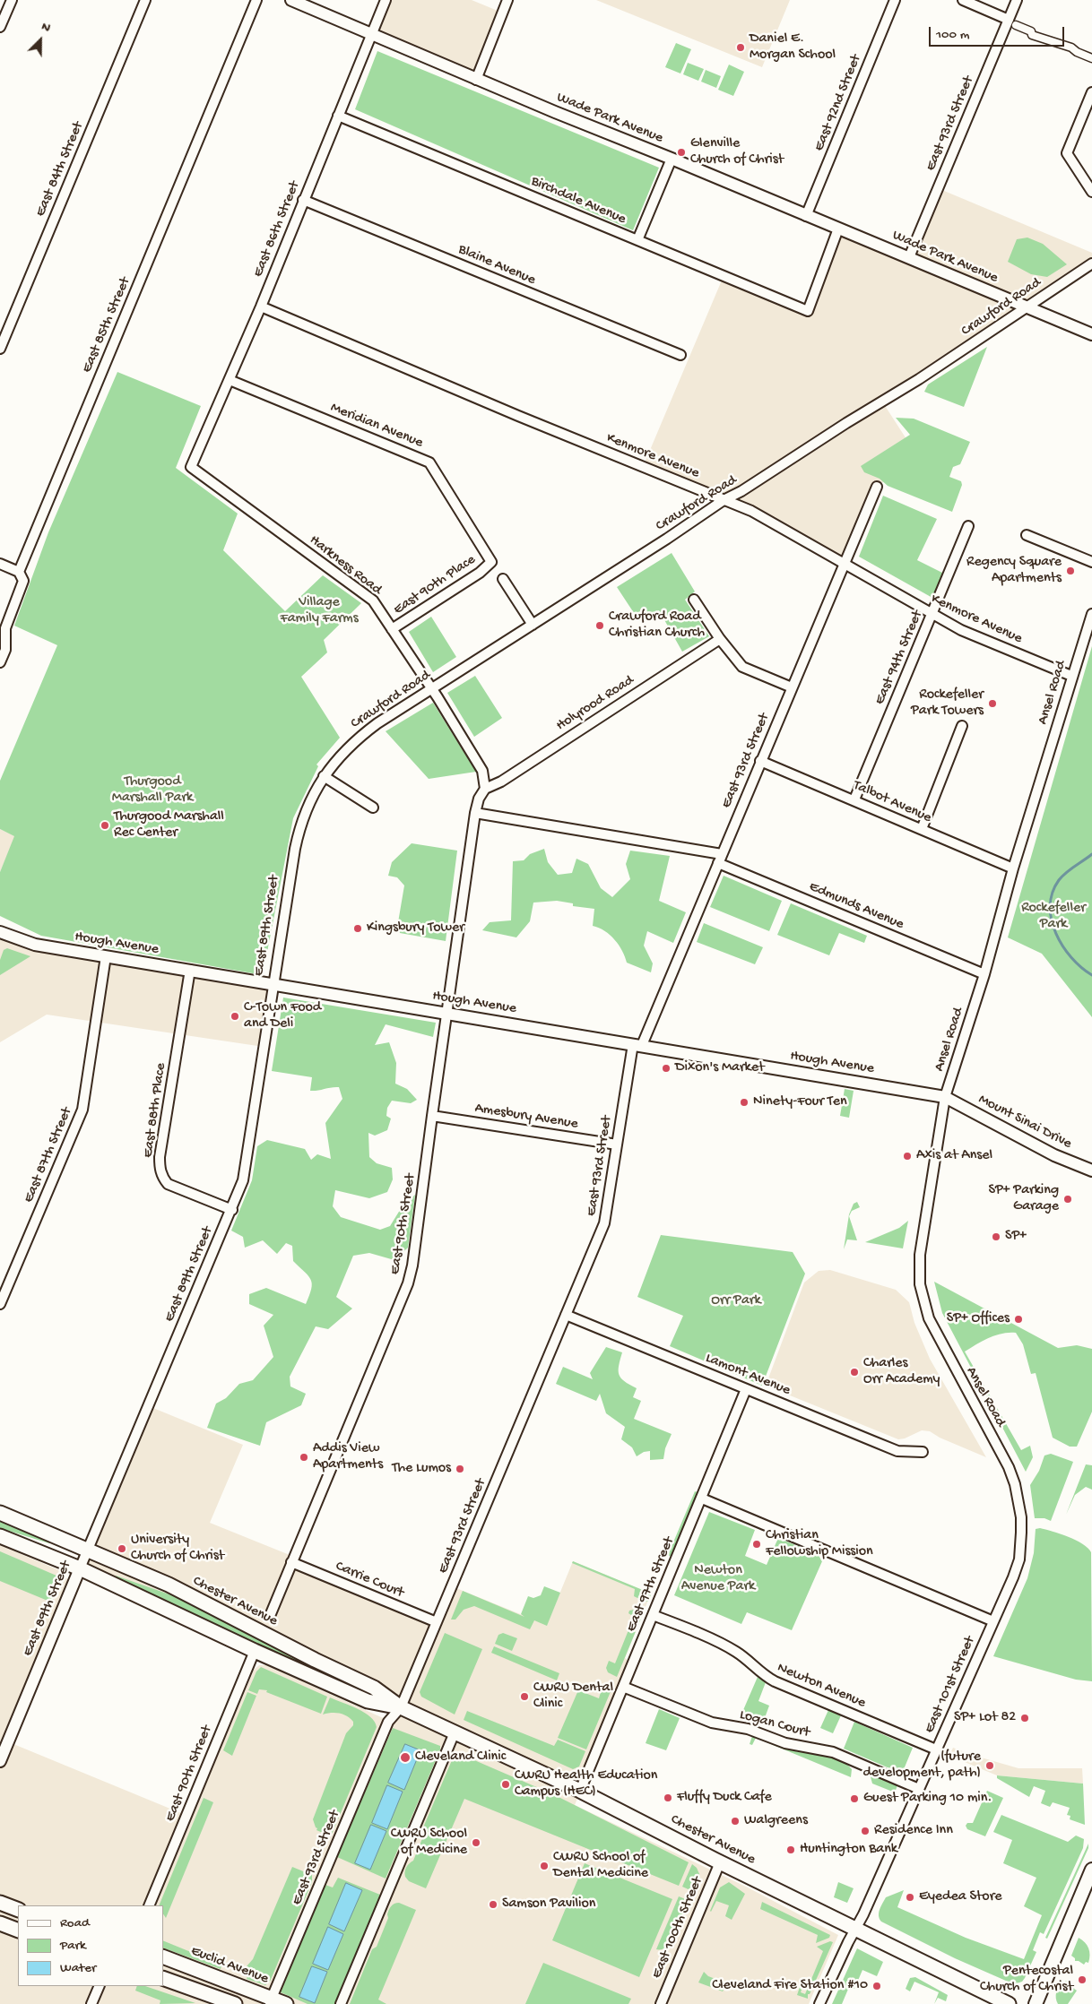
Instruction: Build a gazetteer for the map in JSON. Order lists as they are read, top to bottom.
{
  "streets": {
    "main road": ["Chester Avenue", "Euclid Avenue"],
    "street": [
      "East 92nd Street",
      "Wade Park Avenue",
      "East 93rd Street",
      "East 84th Street",
      "Birchdale Avenue",
      "East 86th Street",
      "Blaine Avenue",
      "Crawford Road",
      "East 85th Street",
      "Meridian Avenue",
      "Kenmore Avenue",
      "Harkness Road",
      "East 90th Place",
      "East 94th Street",
      "Ansel Road",
      "Holyrood Road",
      "Talbot Avenue",
      "Edmunds Avenue",
      "East 89th Street",
      "Hough Avenue",
      "East 88th Place",
      "Amesbury Avenue",
      "Mount Sinai Drive",
      "East 87th Street",
      "East 90th Street",
      "Lamont Avenue",
      "Carrie Court",
      "East 97th Street",
      "East 101st Street",
      "Newton Avenue",
      "Logan Court",
      "East 100th Street"
    ]
  },
  "crossings": [
    ["East 92nd Street", "Wade Park Avenue"],
    ["Wade Park Avenue", "East 93rd Street"],
    ["Wade Park Avenue", "Birchdale Avenue"],
    ["Wade Park Avenue", "East 86th Street"],
    ["Wade Park Avenue", "Crawford Road"],
    ["East 93rd Street", "Kenmore Avenue"],
    ["East 93rd Street", "Talbot Avenue"],
    ["East 93rd Street", "Edmunds Avenue"],
    ["East 93rd Street", "Hough Avenue"],
    ["East 93rd Street", "Amesbury Avenue"],
    ["East 93rd Street", "Lamont Avenue"],
    ["East 93rd Street", "Carrie Court"],
    ["East 93rd Street", "Chester Avenue"],
    ["East 93rd Street", "Euclid Avenue"],
    ["Birchdale Avenue", "East 86th Street"],
    ["East 86th Street", "Blaine Avenue"],
    ["East 86th Street", "Meridian Avenue"],
    ["East 86th Street", "Kenmore Avenue"],
    ["East 86th Street", "Harkness Road"],
    ["Crawford Road", "Kenmore Avenue"],
    ["Crawford Road", "Harkness Road"],
    ["Crawford Road", "East 89th Street"],
    ["Meridian Avenue", "East 90th Place"],
    ["Kenmore Avenue", "East 94th Street"],
    ["Kenmore Avenue", "Ansel Road"],
    ["Harkness Road", "East 90th Place"],
    ["Harkness Road", "Holyrood Road"],
    ["East 94th Street", "Talbot Avenue"],
    ["Ansel Road", "Talbot Avenue"],
    ["Ansel Road", "Edmunds Avenue"],
    ["Ansel Road", "Hough Avenue"],
    ["Ansel Road", "Mount Sinai Drive"],
    ["Ansel Road", "East 101st Street"],
    ["Edmunds Avenue", "East 90th Street"],
    ["East 89th Street", "Hough Avenue"],
    ["East 89th Street", "East 88th Place"],
    ["East 89th Street", "Chester Avenue"],
    ["Hough Avenue", "East 88th Place"],
    ["Hough Avenue", "Mount Sinai Drive"],
    ["Hough Avenue", "East 87th Street"],
    ["Hough Avenue", "East 90th Street"],
    ["Amesbury Avenue", "East 90th Street"],
    ["East 90th Street", "Carrie Court"],
    ["East 90th Street", "Chester Avenue"],
    ["Lamont Avenue", "East 97th Street"],
    ["East 97th Street", "Chester Avenue"],
    ["East 97th Street", "Newton Avenue"],
    ["East 97th Street", "Logan Court"],
    ["Chester Avenue", "East 101st Street"],
    ["Chester Avenue", "East 100th Street"],
    ["East 101st Street", "Newton Avenue"],
    ["East 101st Street", "Logan Court"]
  ],
  "parks": [
    "Village Family Farms",
    "Thurgood Marshall Park",
    "Rockefeller Park",
    "Orr Park",
    "Newton Avenue Park"
  ],
  "places": [
    "Daniel E. Morgan School",
    "Glenville Church of Christ",
    "Regency Square Apartments",
    "Crawford Road Christian Church",
    "Rockefeller Park Towers",
    "Thurgood Marshall Rec Center",
    "Kingsbury Tower",
    "C-Town Food and Deli",
    "Dixon's Market",
    "Ninety-Four Ten",
    "Axis at Ansel",
    "SP+ Parking Garage",
    "SP+",
    "SP+ Offices",
    "Charles Orr Academy",
    "Addis View Apartments",
    "The Lumos",
    "Christian Fellowship Mission",
    "University Church of Christ",
    "CWRU Dental Clinic",
    "SP+ Lot 82",
    "Cleveland Clinic",
    "(future development, path)",
    "CWRU Health Education Campus (HEC)",
    "Fluffy Duck Cafe",
    "Guest Parking 10 min.",
    "Walgreens",
    "Residence Inn",
    "CWRU School of Medicine",
    "Huntington Bank",
    "CWRU School of Dental Medicine",
    "Eyedea Store",
    "Samson Pavilion",
    "Pentecostal Church of Christ",
    "Cleveland Fire Station #10"
  ],
  "legend": ["Road", "Park", "Water"],
  "scale_bar": "100 m",
  "north": "top right"
}
